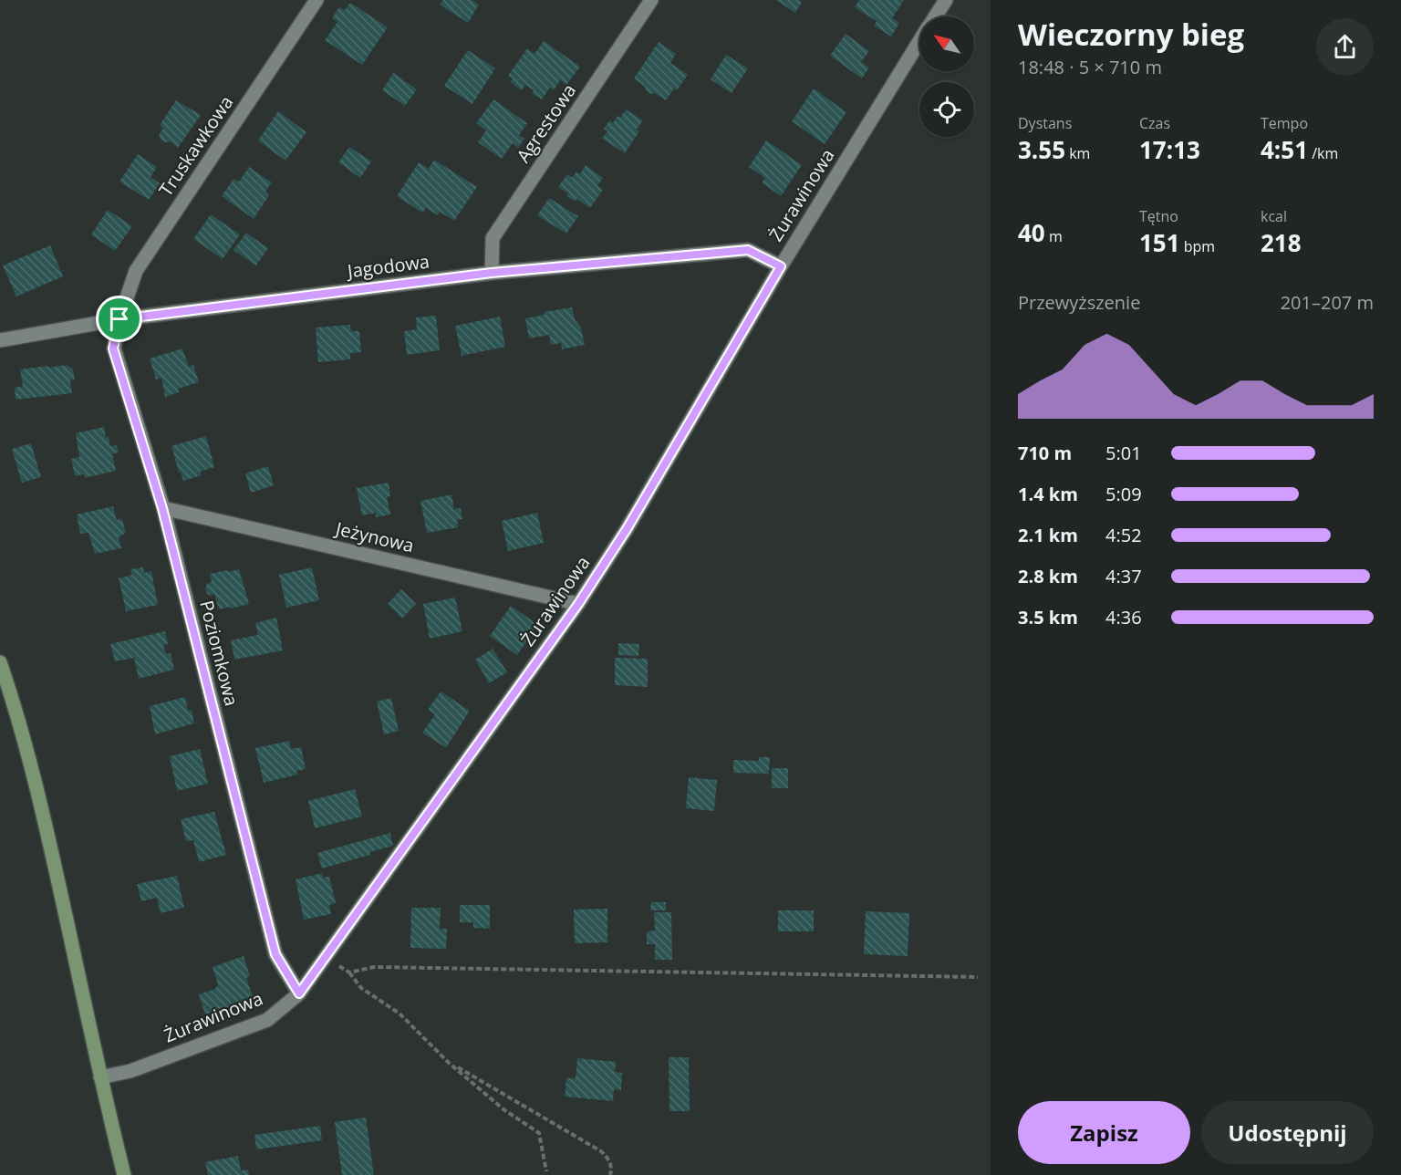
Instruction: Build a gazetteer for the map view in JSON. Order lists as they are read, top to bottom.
{
  "streets": {
    "street": [
      "Agrestowa",
      "Truskawkowa",
      "Żurawinowa",
      "Jagodowa",
      "Jeżynowa",
      "Poziomkowa"
    ]
  },
  "crossings": [
    ["Agrestowa", "Jagodowa"],
    ["Truskawkowa", "Jagodowa"],
    ["Truskawkowa", "Poziomkowa"],
    ["Żurawinowa", "Jagodowa"],
    ["Żurawinowa", "Jeżynowa"],
    ["Żurawinowa", "Poziomkowa"],
    ["Jagodowa", "Poziomkowa"],
    ["Jeżynowa", "Poziomkowa"]
  ],
  "north": "top left",
  "page": {
    "heading": ["Wieczorny bieg", "18:48 · 5 × 710 m"],
    "stats": [
      ["Dystans", "3.55 km"],
      ["Czas", "17:13"],
      ["Tempo", "4:51 /km"],
      ["40 m"],
      ["Tętno", "151 bpm"],
      ["kcal", "218"]
    ],
    "chart": ["Przewyższenie", "201–207 m"],
    "list": [
      {
        "name": "710 m",
        "note": "5:01"
      },
      {
        "name": "1.4 km",
        "note": "5:09"
      },
      {
        "name": "2.1 km",
        "note": "4:52"
      },
      {
        "name": "2.8 km",
        "note": "4:37"
      },
      {
        "name": "3.5 km",
        "note": "4:36"
      }
    ],
    "buttons": ["Zapisz", "Udostępnij"]
  }
}
